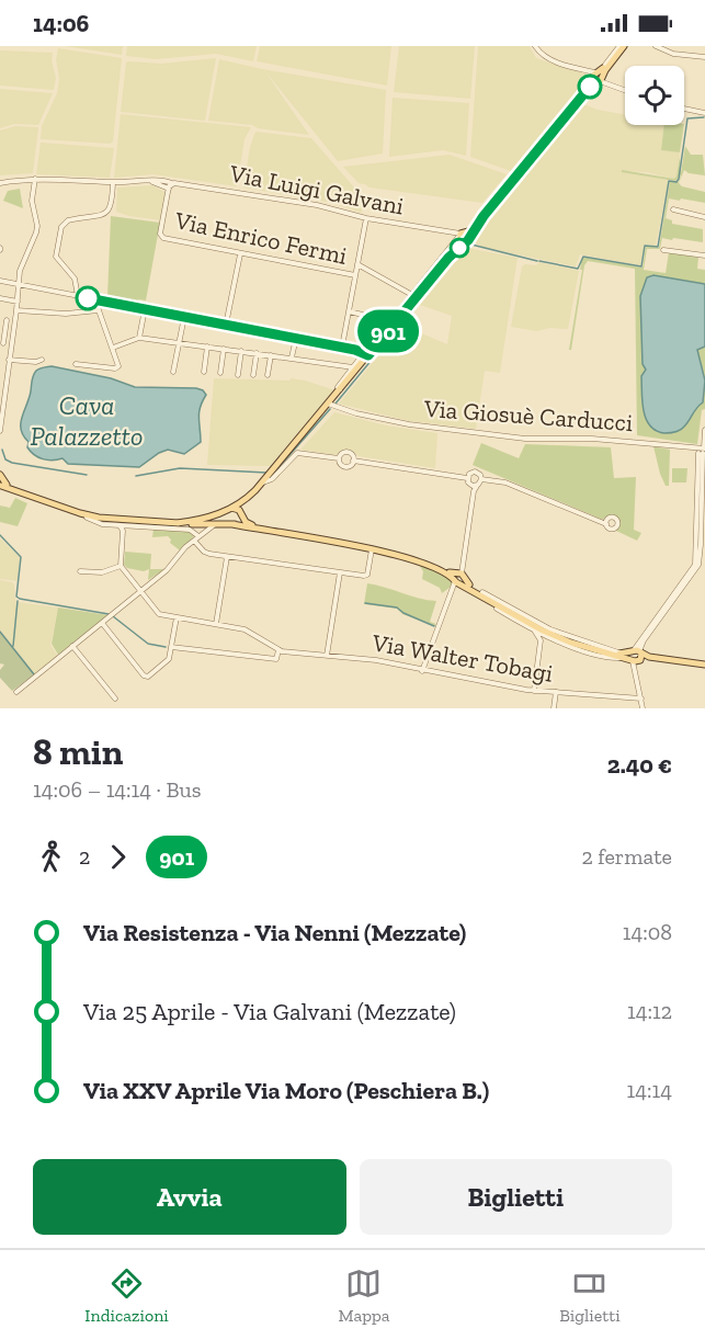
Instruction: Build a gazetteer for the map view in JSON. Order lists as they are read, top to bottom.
{
  "streets": {
    "street": [
      "Via Luigi Galvani",
      "Via Enrico Fermi",
      "Via Giosuè Carducci",
      "Via Walter Tobagi"
    ]
  },
  "crossings": [
    ["Via Luigi Galvani", "Via Enrico Fermi"]
  ],
  "water": ["Cava Palazzetto"],
  "lines": ["bus line 901"],
  "page": {
    "status": "14:06",
    "on_map": "901",
    "heading": ["8 min", "14:06 – 14:14 · Bus", "2.40 €"],
    "legs": ["2", "901", "2 fermate"],
    "list": [
      {
        "name": "Via Resistenza - Via Nenni (Mezzate)",
        "value": "14:08"
      },
      {
        "name": "Via 25 Aprile - Via Galvani (Mezzate)",
        "value": "14:12"
      },
      {
        "name": "Via XXV Aprile Via Moro (Peschiera B.)",
        "value": "14:14"
      }
    ],
    "buttons": ["Avvia", "Biglietti"],
    "tabs": ["Indicazioni", "Mappa", "Biglietti"]
  }
}
